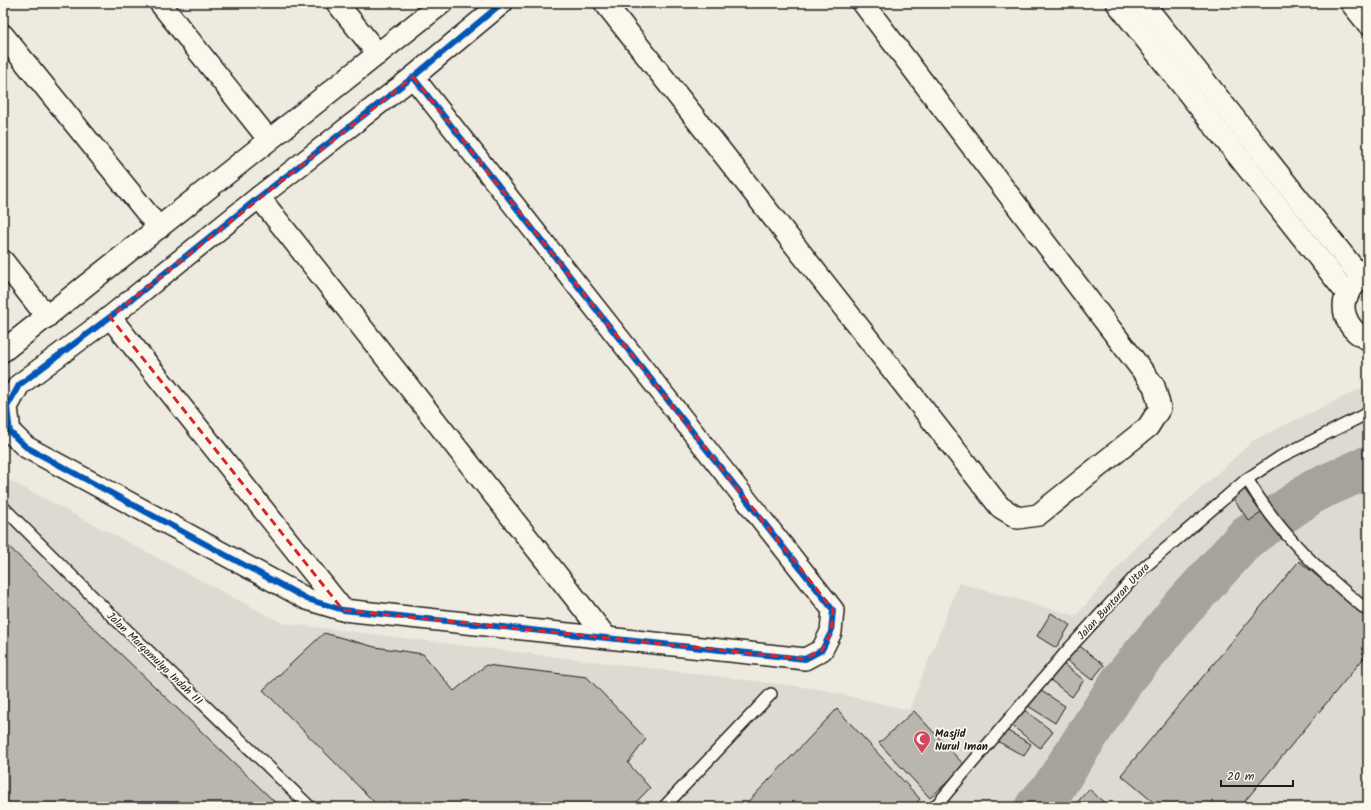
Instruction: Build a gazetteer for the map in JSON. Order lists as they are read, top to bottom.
{
  "streets": {
    "lane": ["Jalan Buntaran Utara", "Jalan Margomulyo Indah III"]
  },
  "places": {
    "mosque": ["Masjid Nurul Iman"]
  },
  "scale_bar": "20 m"
}
